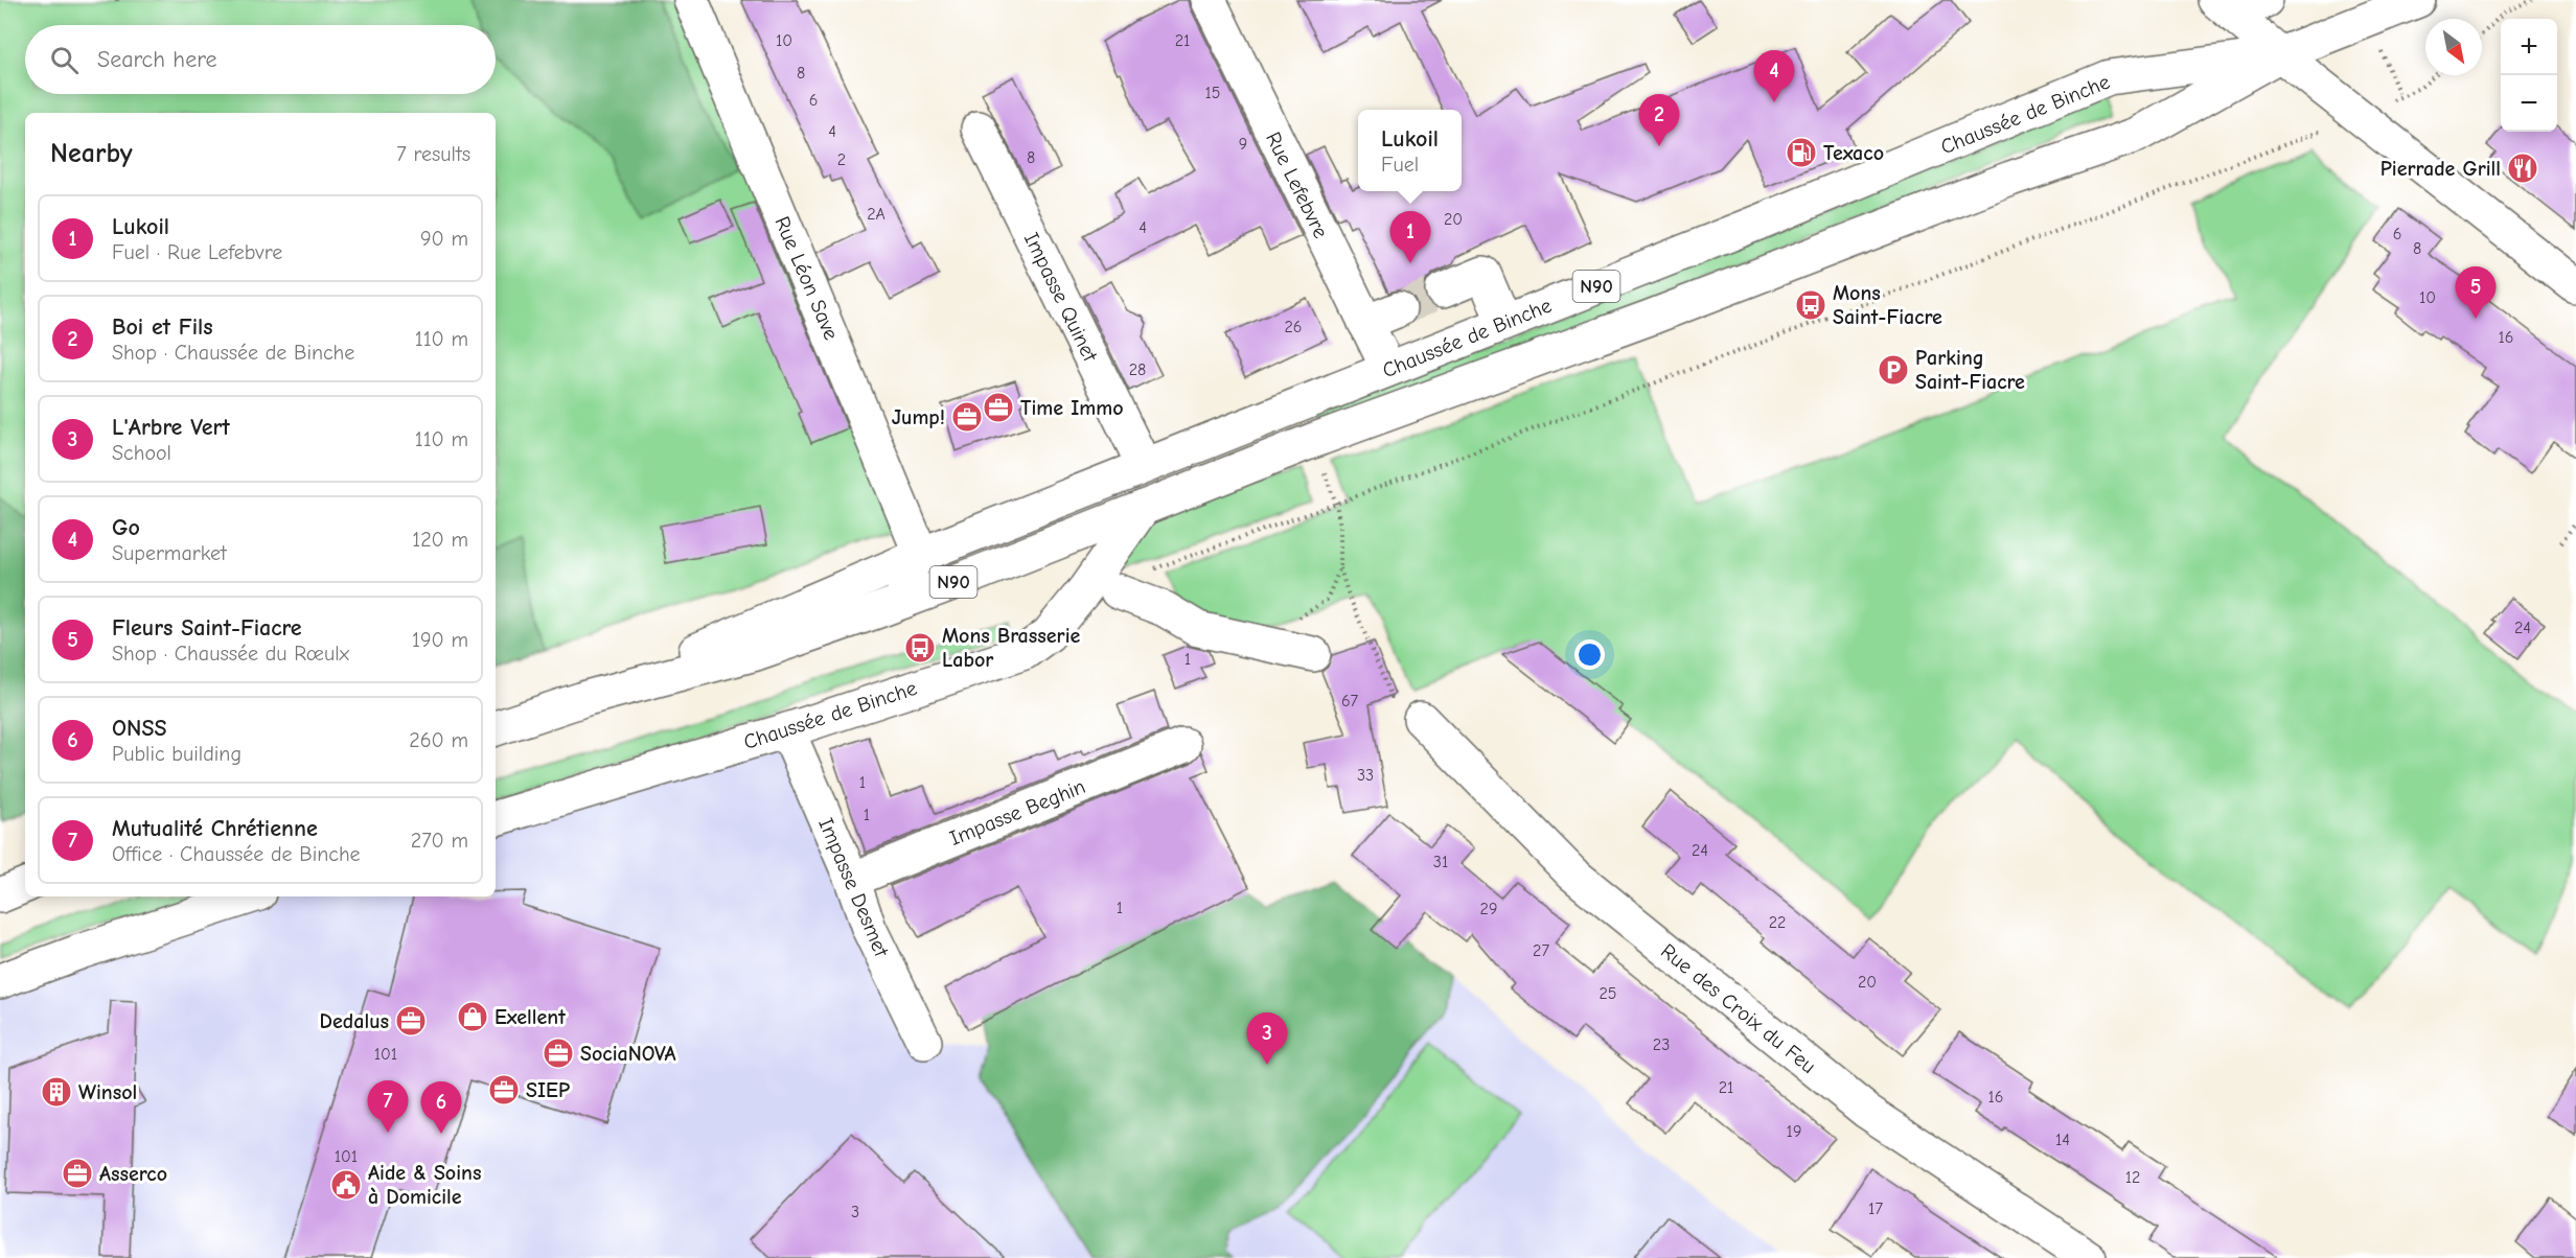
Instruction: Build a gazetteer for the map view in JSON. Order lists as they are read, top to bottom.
{
  "streets": {
    "main road": [
      "Chaussée de Binche",
      "Rue Lefebvre",
      "Rue Léon Save",
      "N90",
      "Impasse Quinet",
      "Impasse Beghin",
      "Impasse Desmet",
      "Rue des Croix du Feu"
    ]
  },
  "crossings": [
    ["Chaussée de Binche", "Rue Lefebvre"],
    ["Chaussée de Binche", "Rue Léon Save"],
    ["Chaussée de Binche", "N90"],
    ["Chaussée de Binche", "Impasse Quinet"],
    ["Chaussée de Binche", "Impasse Desmet"],
    ["Impasse Beghin", "Impasse Desmet"]
  ],
  "places": {
    "fuel station": ["Texaco"],
    "restaurant": ["Pierrade Grill"],
    "bus stop": ["Mons Saint-Fiacre", "Mons Brasserie Labor"],
    "parking": ["Parking Saint-Fiacre"],
    "office": [
      "Time Immo",
      "Jump!",
      "Dedalus",
      "SociaNOVA",
      "SIEP",
      "Asserco"
    ],
    "shop": ["Exellent"],
    "building": ["Winsol"],
    "public building": ["Aide & Soins à Domicile"]
  },
  "house_numbers": [
    "10",
    "21",
    "8",
    "15",
    "6",
    "4",
    "9",
    "8",
    "2",
    "2A",
    "20",
    "4",
    "6",
    "8",
    "10",
    "26",
    "16",
    "28",
    "24",
    "1",
    "67",
    "33",
    "1",
    "1",
    "24",
    "31",
    "1",
    "29",
    "22",
    "27",
    "20",
    "25",
    "23",
    "101",
    "21",
    "16",
    "19",
    "14",
    "101",
    "12",
    "17",
    "3"
  ],
  "north": "bottom right",
  "page": {
    "map_buttons": ["+", "−"],
    "search": "Search here",
    "pins": [
      "4",
      "2",
      "1",
      "5",
      "3",
      "7",
      "6"
    ],
    "popup": ["Lukoil", "Fuel"],
    "heading": ["Nearby", "7 results"],
    "list": [
      {
        "mark": "1",
        "name": "Lukoil",
        "note": "Fuel · Rue Lefebvre",
        "value": "90 m"
      },
      {
        "mark": "2",
        "name": "Boi et Fils",
        "note": "Shop · Chaussée de Binche",
        "value": "110 m"
      },
      {
        "mark": "3",
        "name": "L'Arbre Vert",
        "note": "School",
        "value": "110 m"
      },
      {
        "mark": "4",
        "name": "Go",
        "note": "Supermarket",
        "value": "120 m"
      },
      {
        "mark": "5",
        "name": "Fleurs Saint-Fiacre",
        "note": "Shop · Chaussée du Rœulx",
        "value": "190 m"
      },
      {
        "mark": "6",
        "name": "ONSS",
        "note": "Public building",
        "value": "260 m"
      },
      {
        "mark": "7",
        "name": "Mutualité Chrétienne",
        "note": "Office · Chaussée de Binche",
        "value": "270 m"
      }
    ]
  }
}
